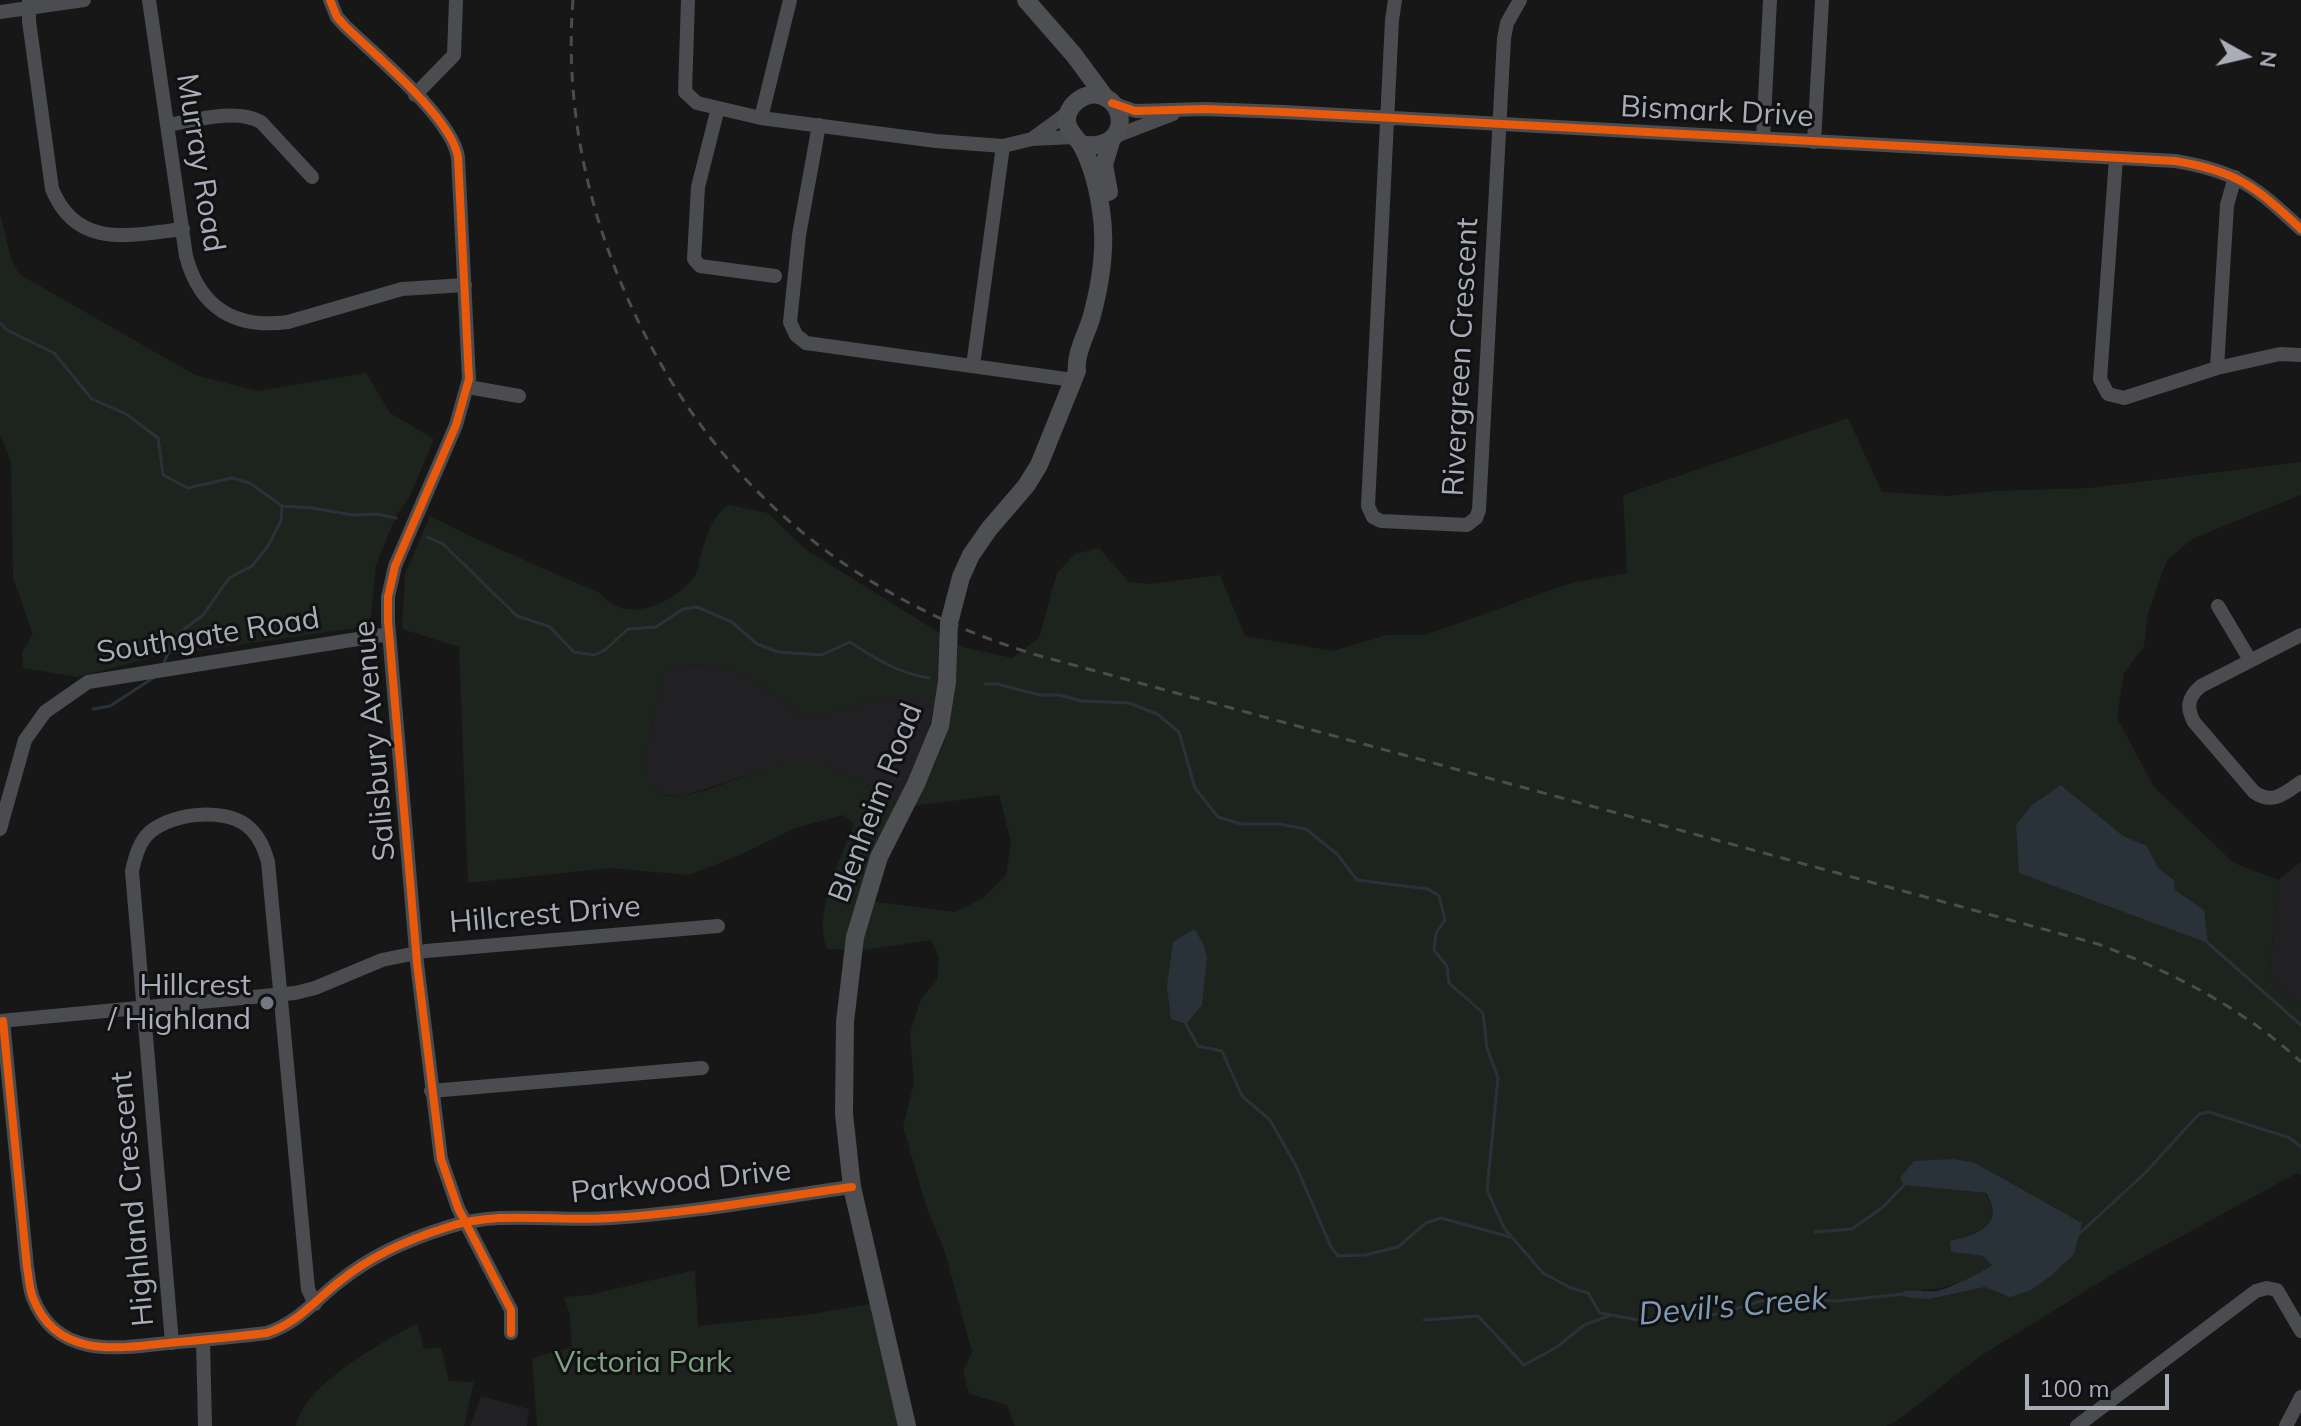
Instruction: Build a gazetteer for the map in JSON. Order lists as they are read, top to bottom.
{
  "streets": {
    "main road": ["Blenheim Road"],
    "street": [
      "Bismark Drive",
      "Murray Road",
      "Rivergreen Crescent",
      "Southgate Road",
      "Salisbury Avenue",
      "Hillcrest Drive",
      "Parkwood Drive",
      "Highland Crescent"
    ]
  },
  "crossings": [
    ["Bismark Drive", "Rivergreen Crescent"],
    ["Bismark Drive", "Blenheim Road"],
    ["Murray Road", "Salisbury Avenue"],
    ["Southgate Road", "Salisbury Avenue"],
    ["Salisbury Avenue", "Hillcrest Drive"],
    ["Salisbury Avenue", "Parkwood Drive"],
    ["Blenheim Road", "Parkwood Drive"],
    ["Hillcrest Drive", "Parkwood Drive"],
    ["Hillcrest Drive", "Highland Crescent"],
    ["Parkwood Drive", "Highland Crescent"]
  ],
  "water": ["Devil's Creek"],
  "parks": ["Victoria Park"],
  "places": ["Hillcrest / Highland"],
  "scale_bar": "100 m",
  "north": "right"
}
